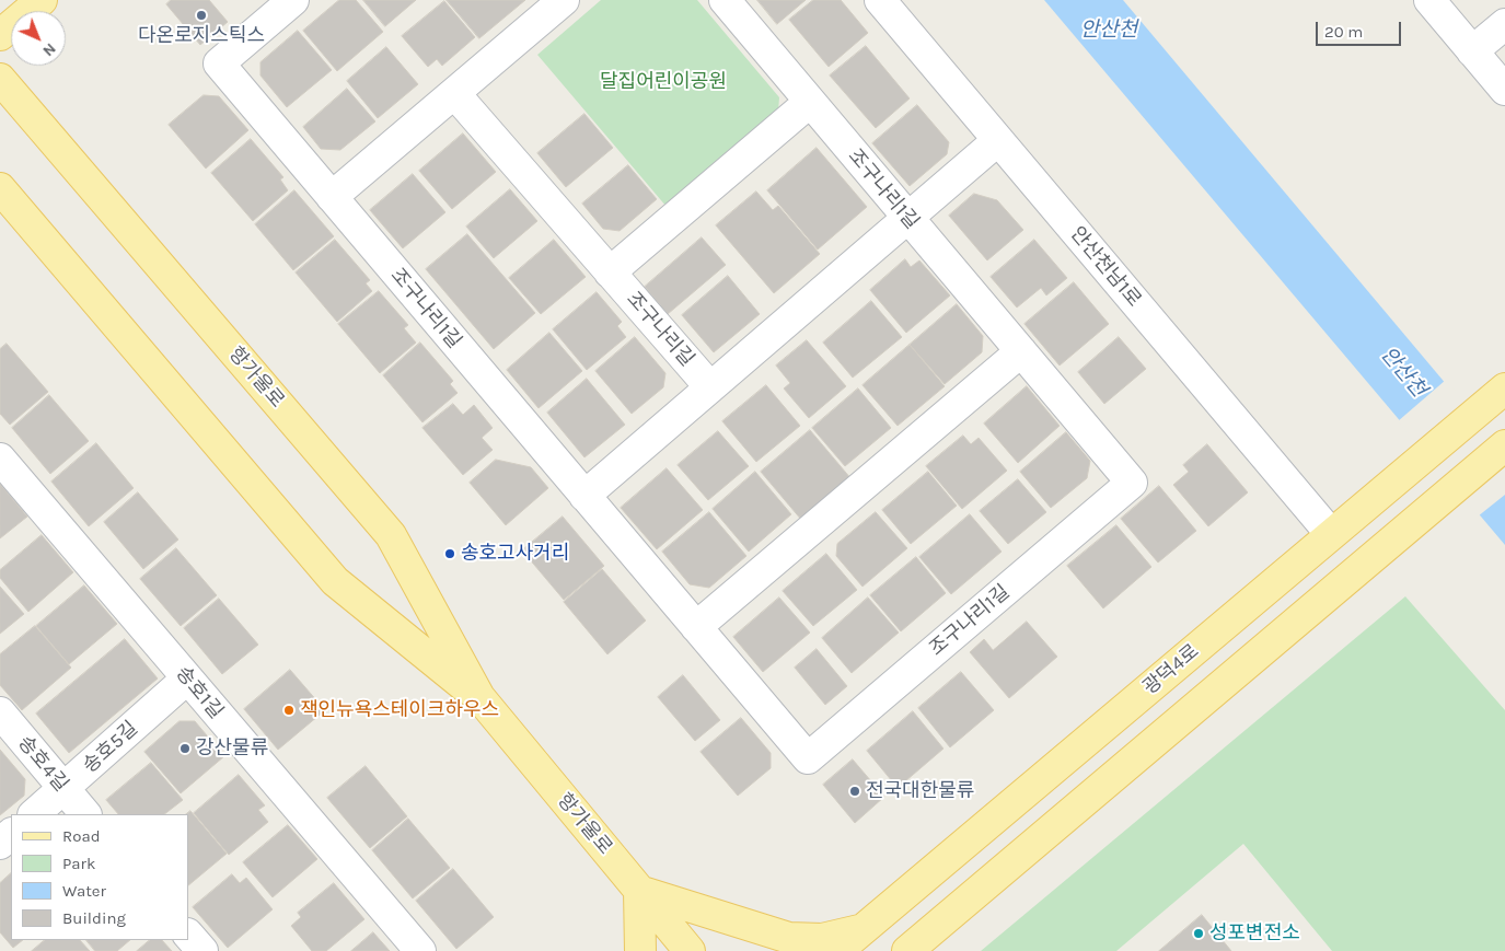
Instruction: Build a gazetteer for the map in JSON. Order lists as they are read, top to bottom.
{
  "streets": {
    "main road": ["항가울로", "광덕4로"],
    "street": [
      "조구나리1길",
      "안산천남1로",
      "조구나리길",
      "송호1길",
      "송호5길",
      "송호4길"
    ]
  },
  "crossings": [
    ["안산천남1로", "광덕4로"],
    ["송호1길", "송호5길"],
    ["송호5길", "송호4길"]
  ],
  "water": ["안산천"],
  "parks": ["달집어린이공원"],
  "places": [
    "다온로지스틱스",
    "송호고사거리",
    "잭인뉴욕스테이크하우스",
    "강산물류",
    "전국대한물류",
    "성포변전소"
  ],
  "legend": [
    "Road",
    "Park",
    "Water",
    "Building"
  ],
  "scale_bar": "20 m",
  "north": "bottom right"
}
